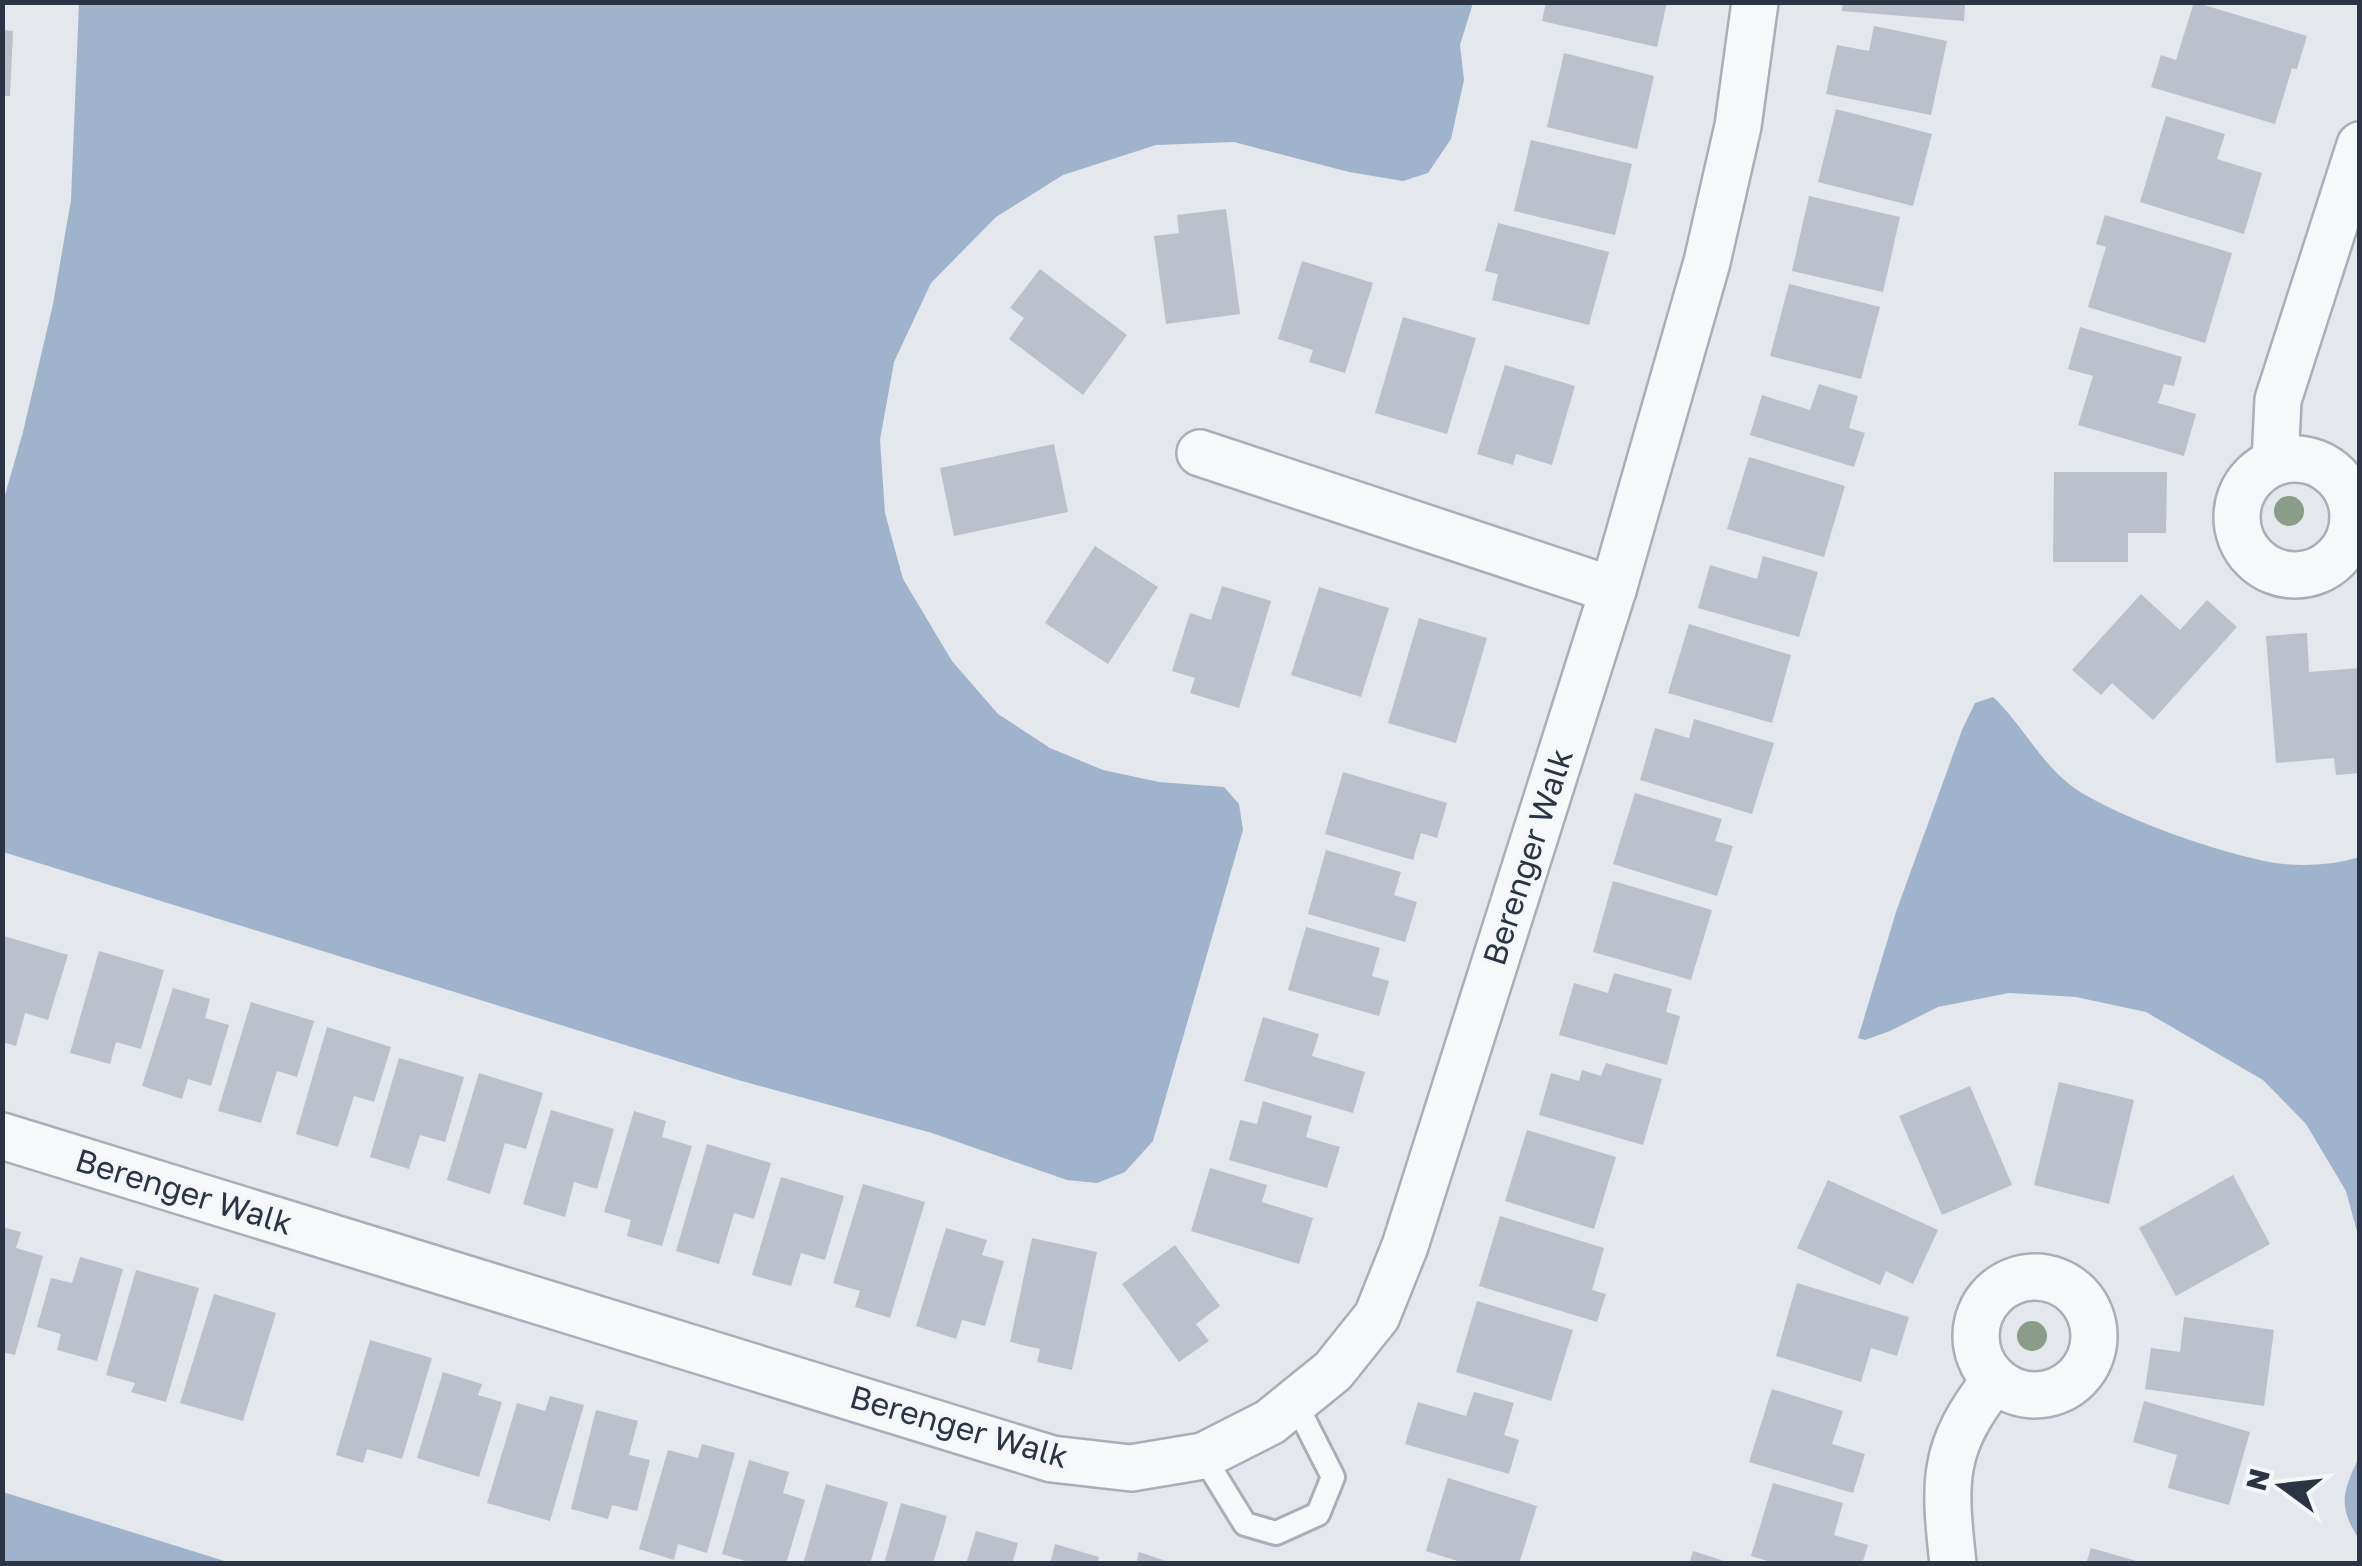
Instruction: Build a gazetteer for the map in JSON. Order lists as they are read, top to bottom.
{
  "streets": {
    "street": ["Berenger Walk"]
  },
  "north": "left"
}
